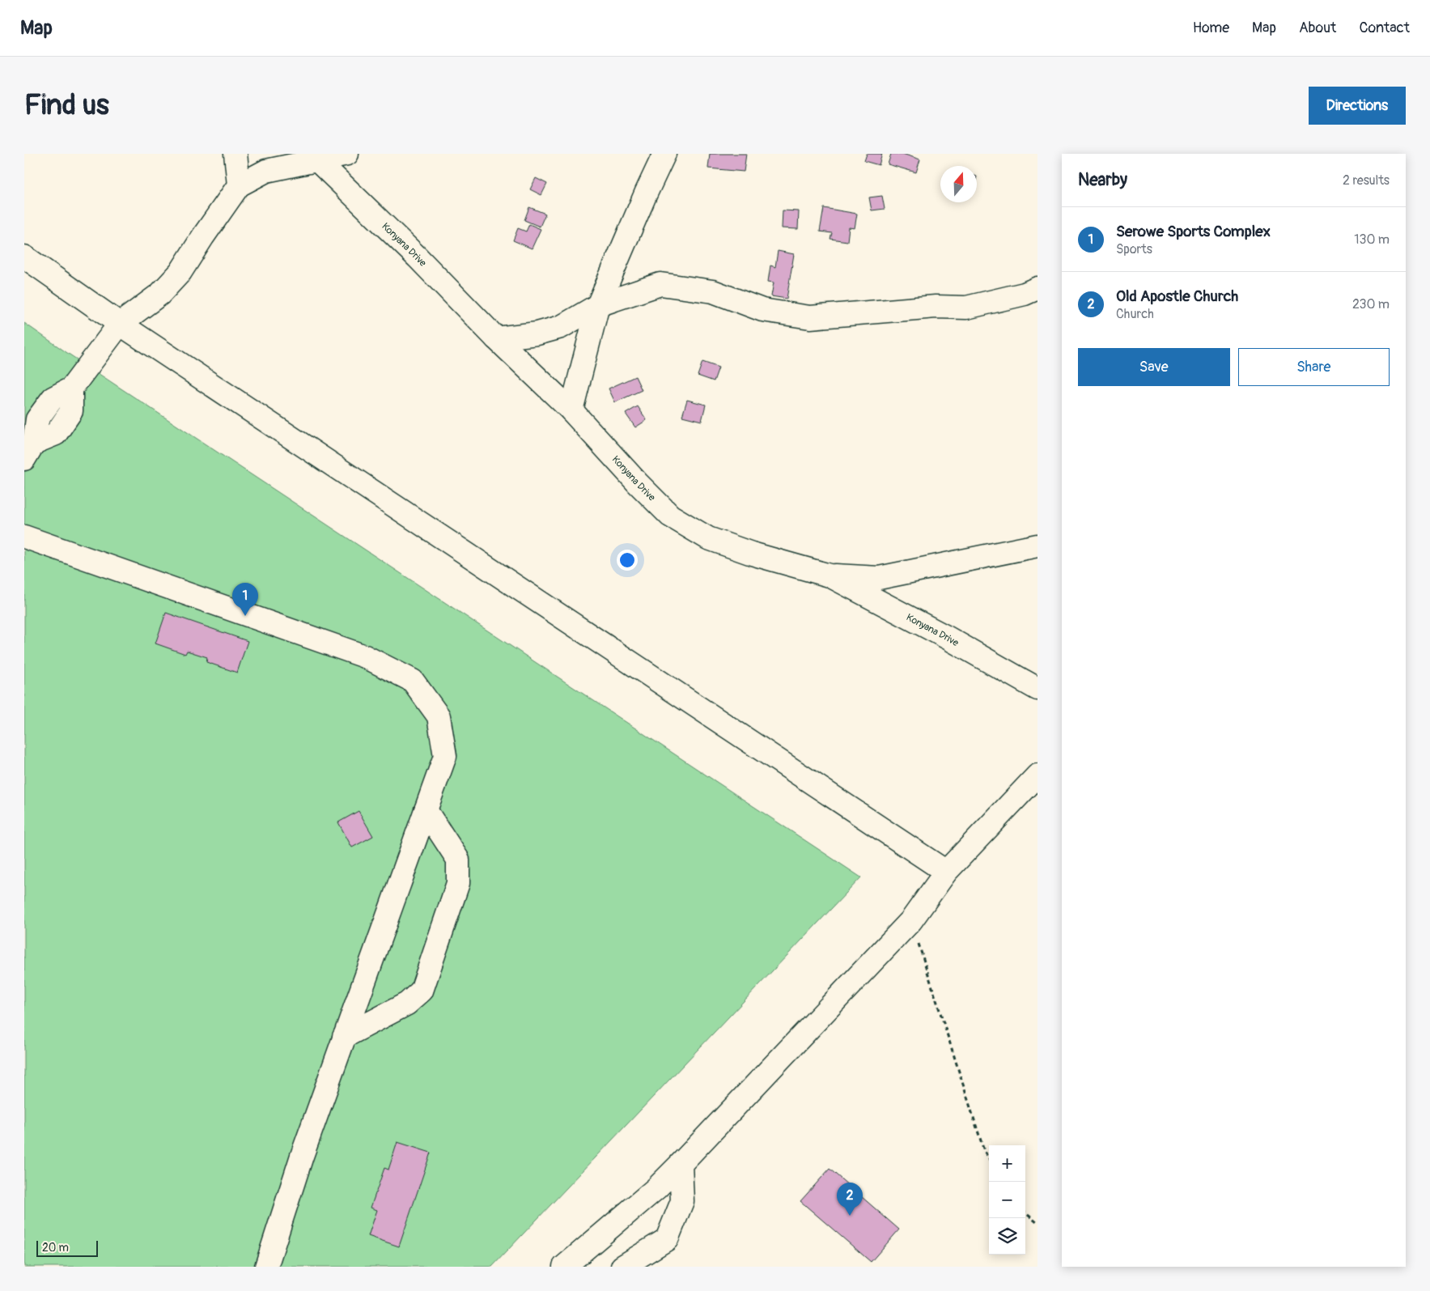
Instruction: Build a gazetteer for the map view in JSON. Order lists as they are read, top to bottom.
{
  "streets": {
    "street": ["Konyana Drive"]
  },
  "scale_bar": "20 m",
  "north": "top",
  "page": {
    "header": "Map",
    "nav": [
      "Home",
      "Map",
      "About",
      "Contact"
    ],
    "buttons": [
      "Directions",
      ["Save", "Share"]
    ],
    "title": "Find us",
    "heading": ["Nearby", "2 results"],
    "list": [
      {
        "mark": "1",
        "name": "Serowe Sports Complex",
        "note": "Sports",
        "value": "130 m"
      },
      {
        "mark": "2",
        "name": "Old Apostle Church",
        "note": "Church",
        "value": "230 m"
      }
    ],
    "pins": ["1", "2"],
    "map_buttons": ["+", "−"],
    "scale": "20 m"
  }
}
